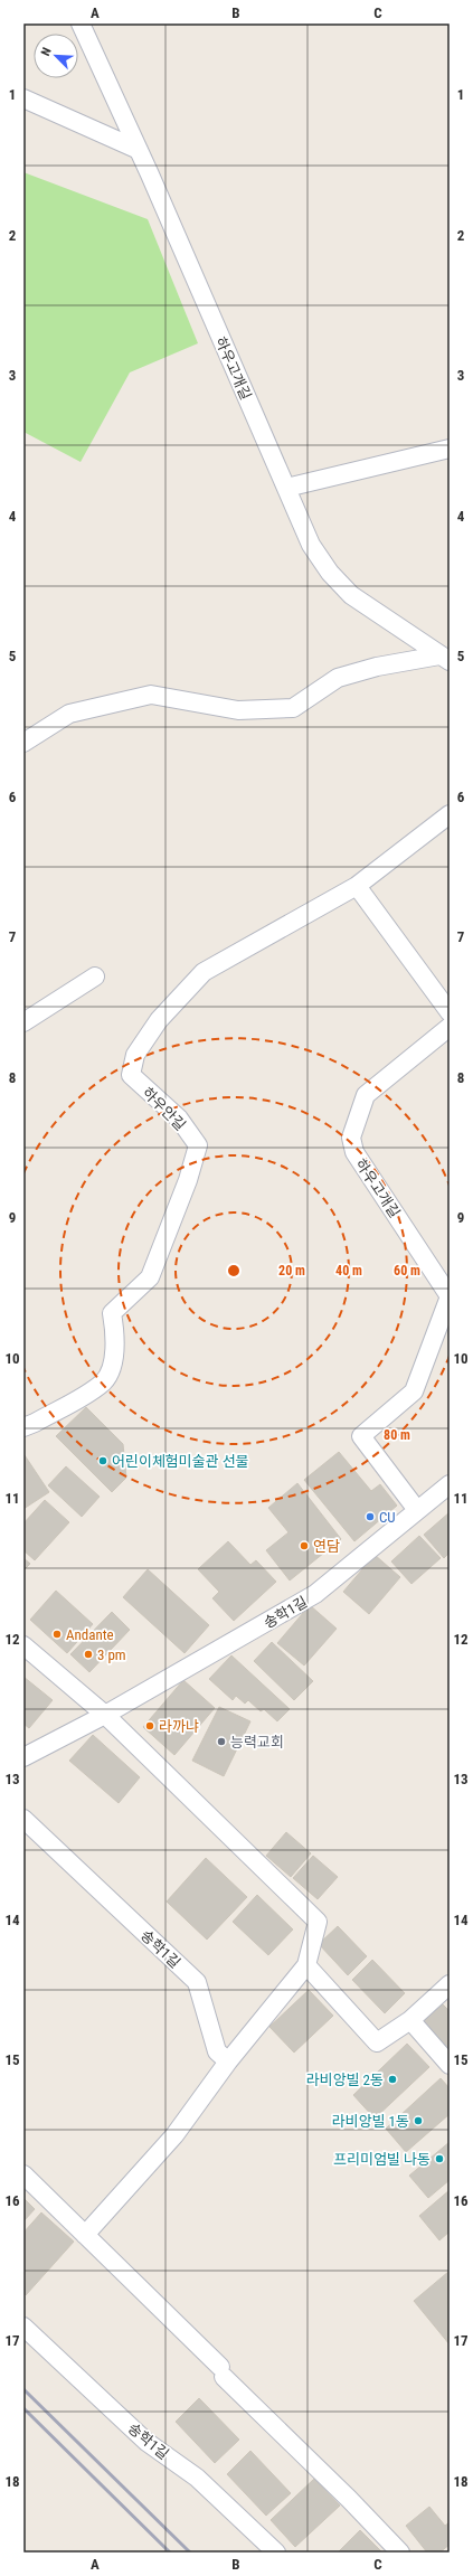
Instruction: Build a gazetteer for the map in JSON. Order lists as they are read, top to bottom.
{
  "streets": {
    "street": ["하우고개길", "하우안길", "송학1길"]
  },
  "places": [
    "어린이체험미술관 선물",
    "CU",
    "연담",
    "Andante",
    "3 pm",
    "라까냐",
    "능력교회",
    "라비앙빌 2동",
    "라비앙빌 1동",
    "프리미엄빌 나동"
  ],
  "north": "top left",
  "grid": {
    "columns": ["A", "B", "C"],
    "rows": [
      "1",
      "2",
      "3",
      "4",
      "5",
      "6",
      "7",
      "8",
      "9",
      "10",
      "11",
      "12",
      "13",
      "14",
      "15",
      "16",
      "17",
      "18"
    ]
  },
  "rings": [
    "20 m",
    "40 m",
    "60 m",
    "80 m"
  ]
}
